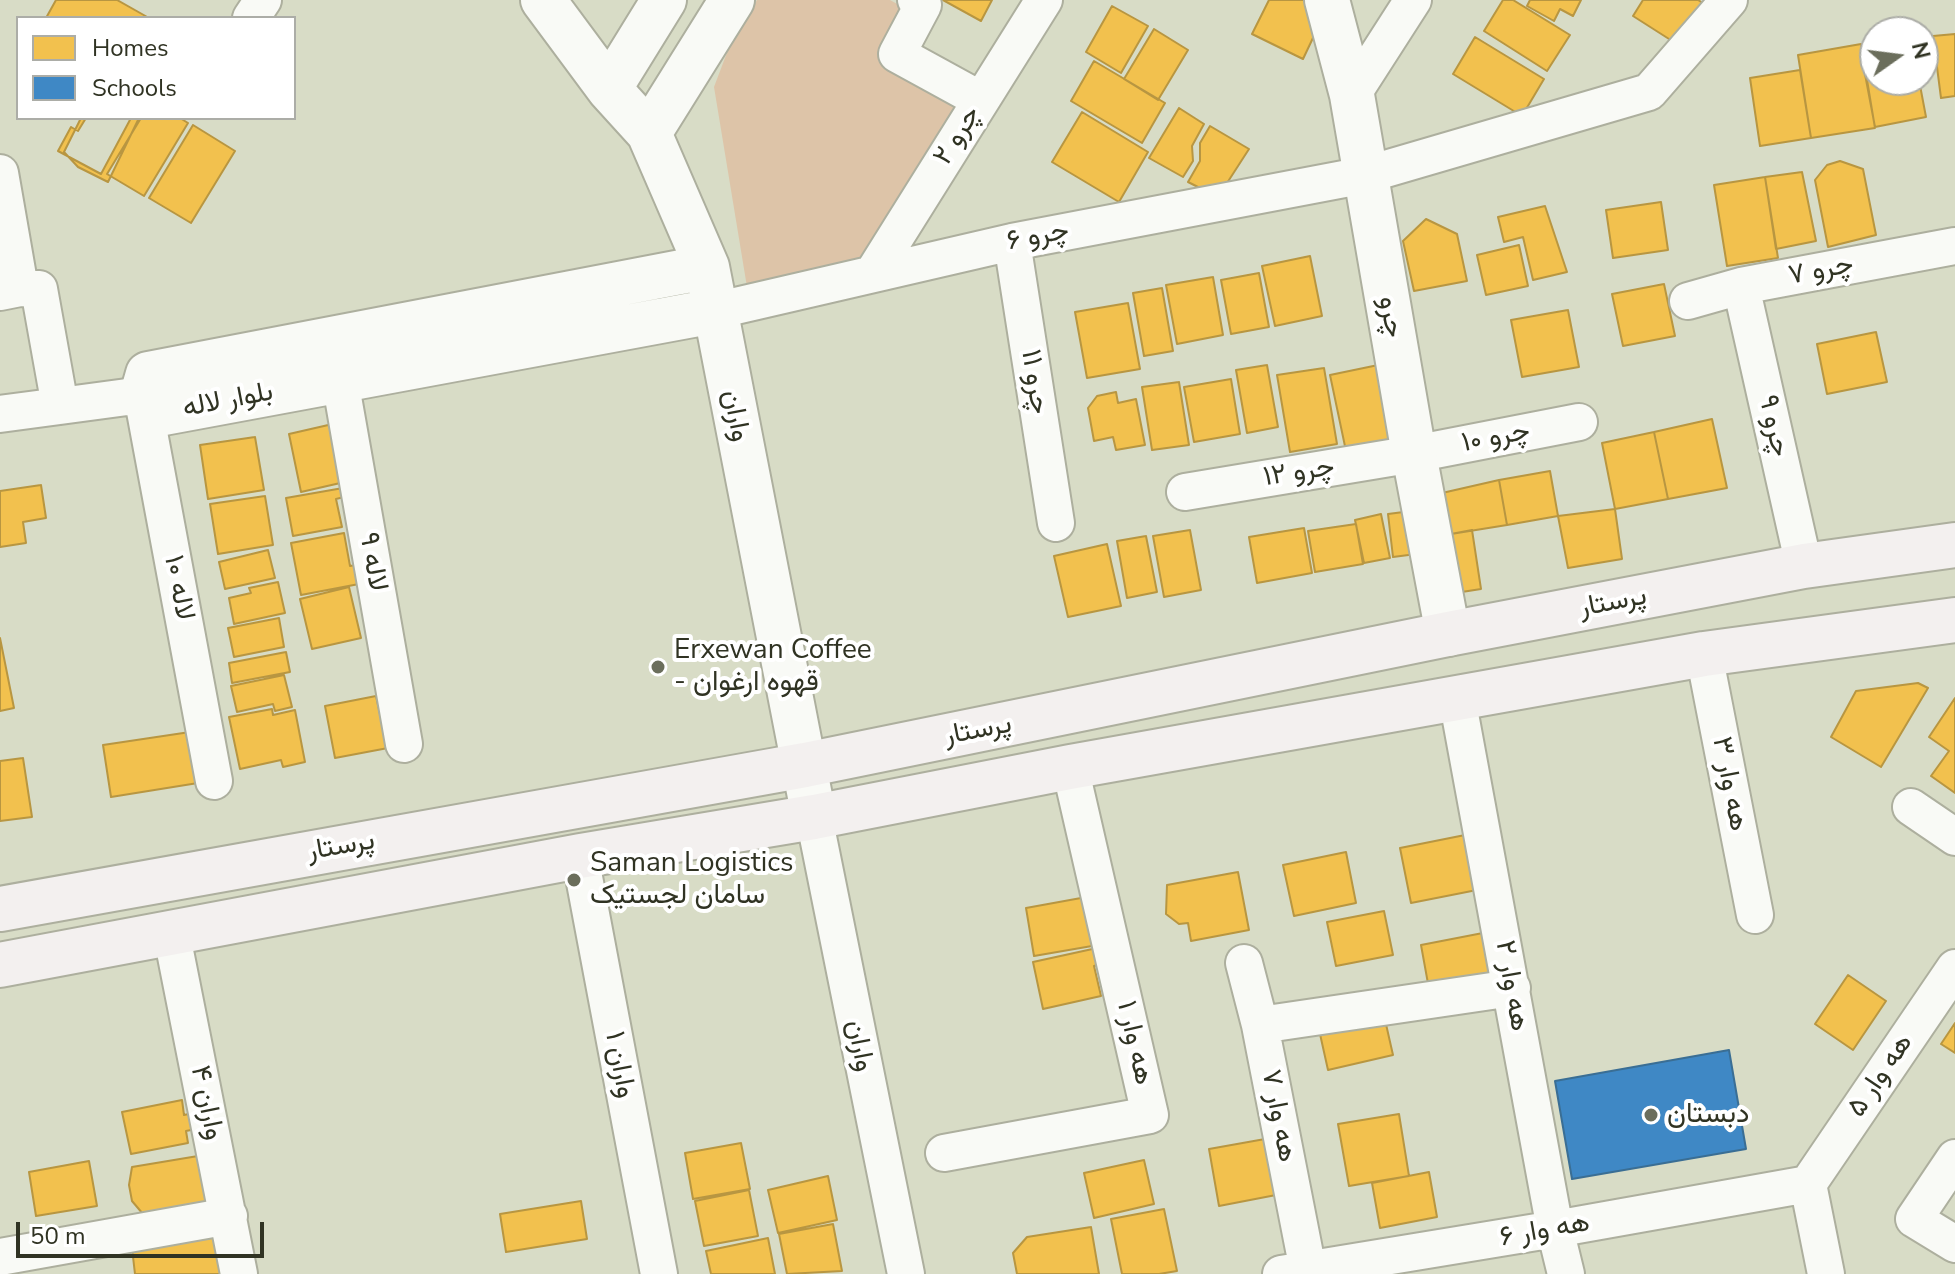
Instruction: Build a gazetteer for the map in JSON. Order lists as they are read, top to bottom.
{
  "streets": {
    "main road": ["پرستار"],
    "street": [
      "چرو ۲",
      "چرو ۶",
      "چرو ۷",
      "چرو",
      "چرو ۱۱",
      "بلوار لاله",
      "واران",
      "چرو ۹",
      "چرو ۱۰",
      "چرو ۱۲",
      "لاله ۹",
      "لاله ۱۰",
      "هه وار ۳",
      "هه وار ۲",
      "هه وار ۱",
      "واران ۱",
      "هه وار ۵",
      "واران ۴",
      "هه وار ۷",
      "هه وار ۶"
    ]
  },
  "crossings": [
    ["چرو ۲", "چرو ۶"],
    ["چرو ۶", "چرو"],
    ["چرو ۶", "چرو ۱۱"],
    ["چرو ۶", "بلوار لاله"],
    ["چرو ۶", "واران"],
    ["چرو ۷", "چرو ۹"],
    ["چرو", "چرو ۱۰"],
    ["چرو", "چرو ۱۲"],
    ["چرو", "پرستار"],
    ["بلوار لاله", "واران"],
    ["بلوار لاله", "لاله ۹"],
    ["بلوار لاله", "لاله ۱۰"],
    ["واران", "پرستار"],
    ["چرو ۹", "پرستار"],
    ["چرو ۱۰", "چرو ۱۲"],
    ["پرستار", "هه وار ۳"],
    ["پرستار", "هه وار ۲"],
    ["پرستار", "هه وار ۱"],
    ["پرستار", "واران ۱"],
    ["پرستار", "واران ۴"],
    ["هه وار ۲", "هه وار ۶"],
    ["هه وار ۵", "هه وار ۶"],
    ["هه وار ۷", "هه وار ۶"]
  ],
  "places": ["Erxewan Coffee - قهوه ارغوان", "Saman Logistics سامان لجستیک", "دبستان"],
  "legend": ["Homes", "Schools"],
  "scale_bar": "50 m",
  "north": "right"
}
